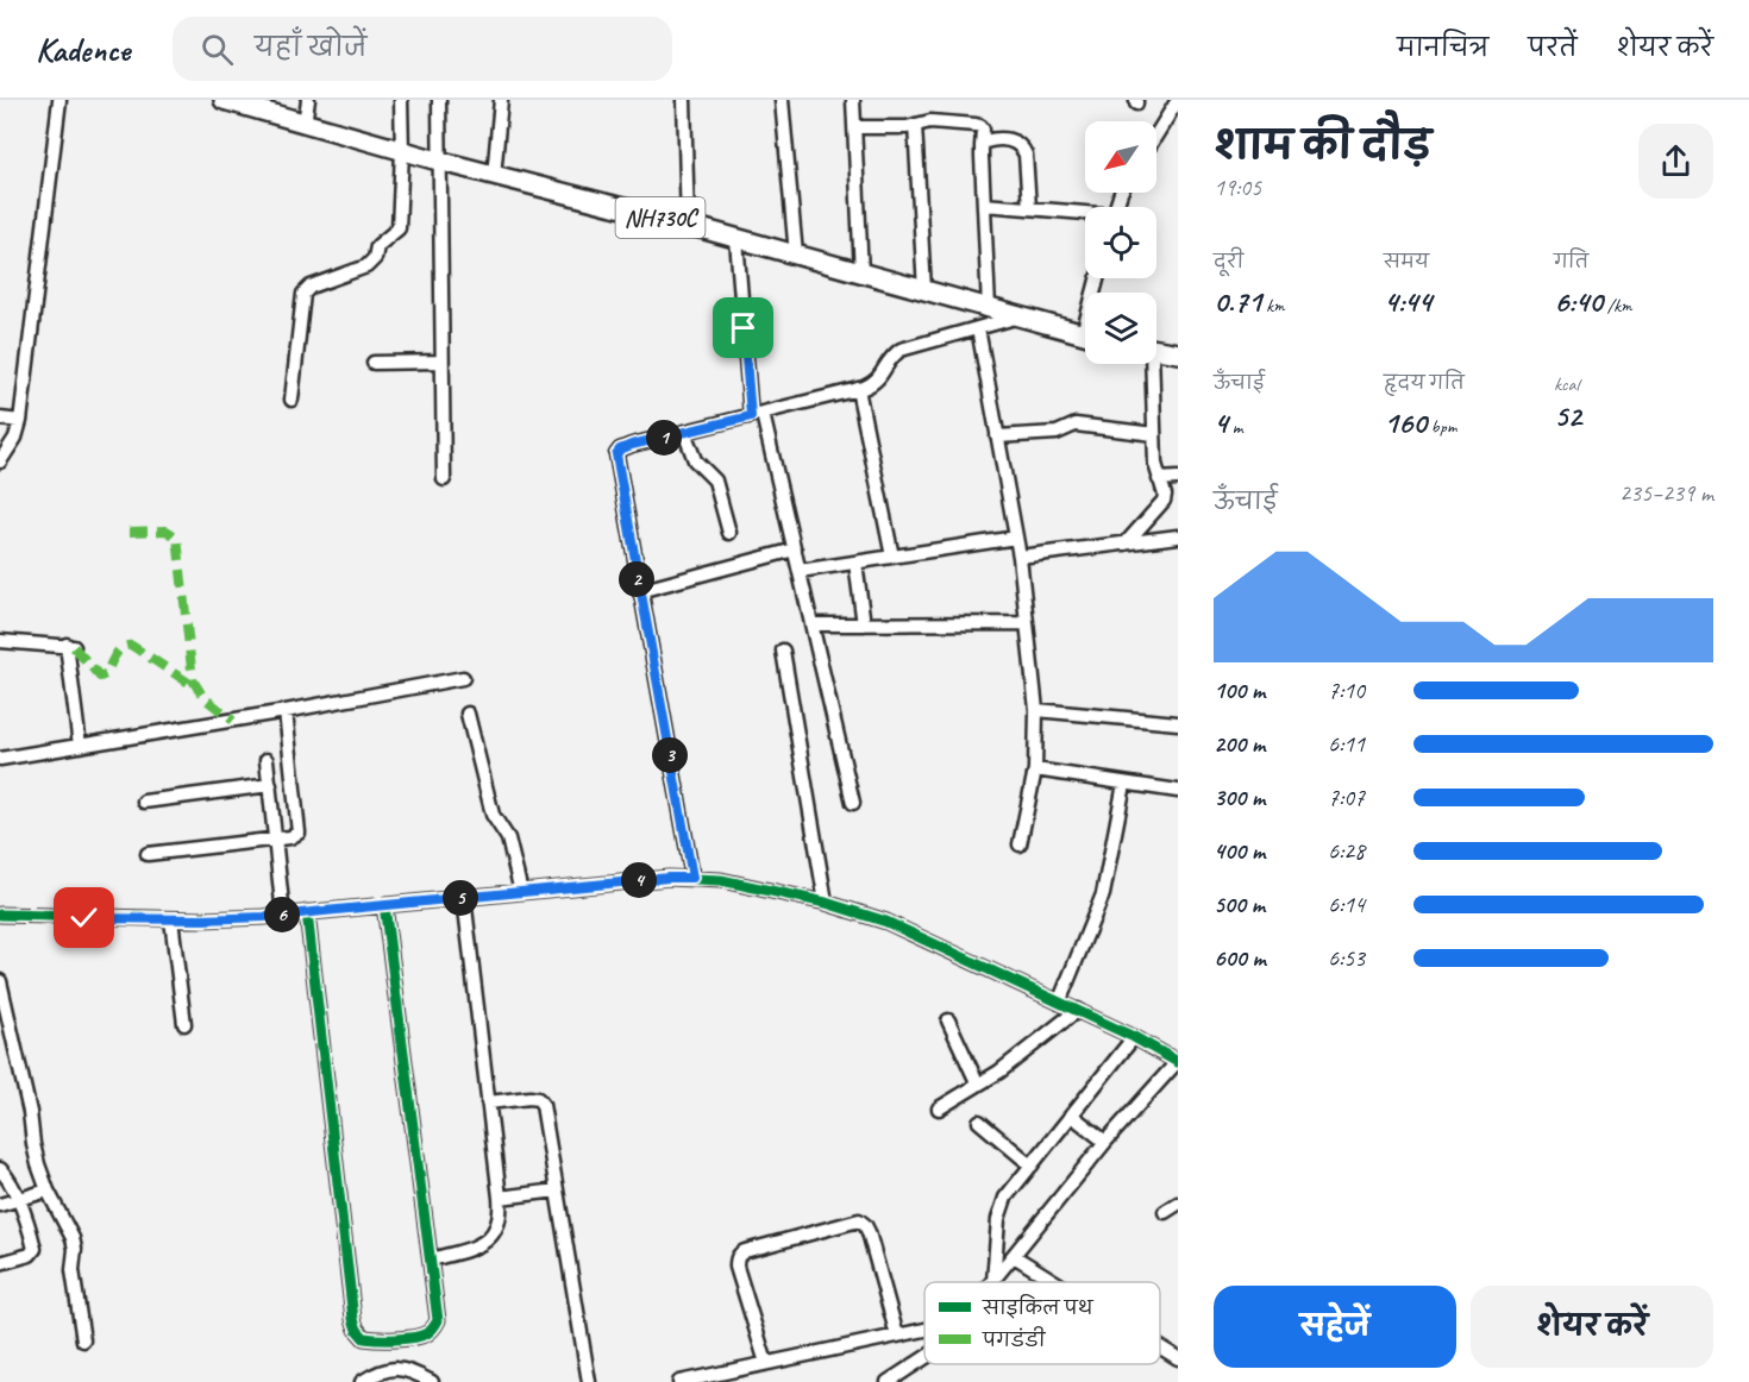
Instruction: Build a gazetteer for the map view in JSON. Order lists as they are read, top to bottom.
{
  "streets": {
    "highway": ["NH730C"]
  },
  "legend": ["साइकिल पथ", "पगडंडी"],
  "north": "bottom left",
  "page": {
    "header": "Kadence",
    "search": "यहाँ खोजें",
    "nav": ["मानचित्र", "परतें", "शेयर करें"],
    "heading": ["शाम की दौड़", "19:05"],
    "stats": [
      ["दूरी", "0.71 km"],
      ["समय", "4:44"],
      ["गति", "6:40 /km"],
      ["ऊँचाई", "4 m"],
      ["हृदय गति", "160 bpm"],
      ["kcal", "52"]
    ],
    "pins": [
      "1",
      "2",
      "3",
      "4",
      "5",
      "6"
    ],
    "chart": ["ऊँचाई", "235–239 m"],
    "list": [
      {
        "name": "100 m",
        "note": "7:10"
      },
      {
        "name": "200 m",
        "note": "6:11"
      },
      {
        "name": "300 m",
        "note": "7:07"
      },
      {
        "name": "400 m",
        "note": "6:28"
      },
      {
        "name": "500 m",
        "note": "6:14"
      },
      {
        "name": "600 m",
        "note": "6:53"
      }
    ],
    "buttons": ["सहेजें", "शेयर करें"]
  }
}
